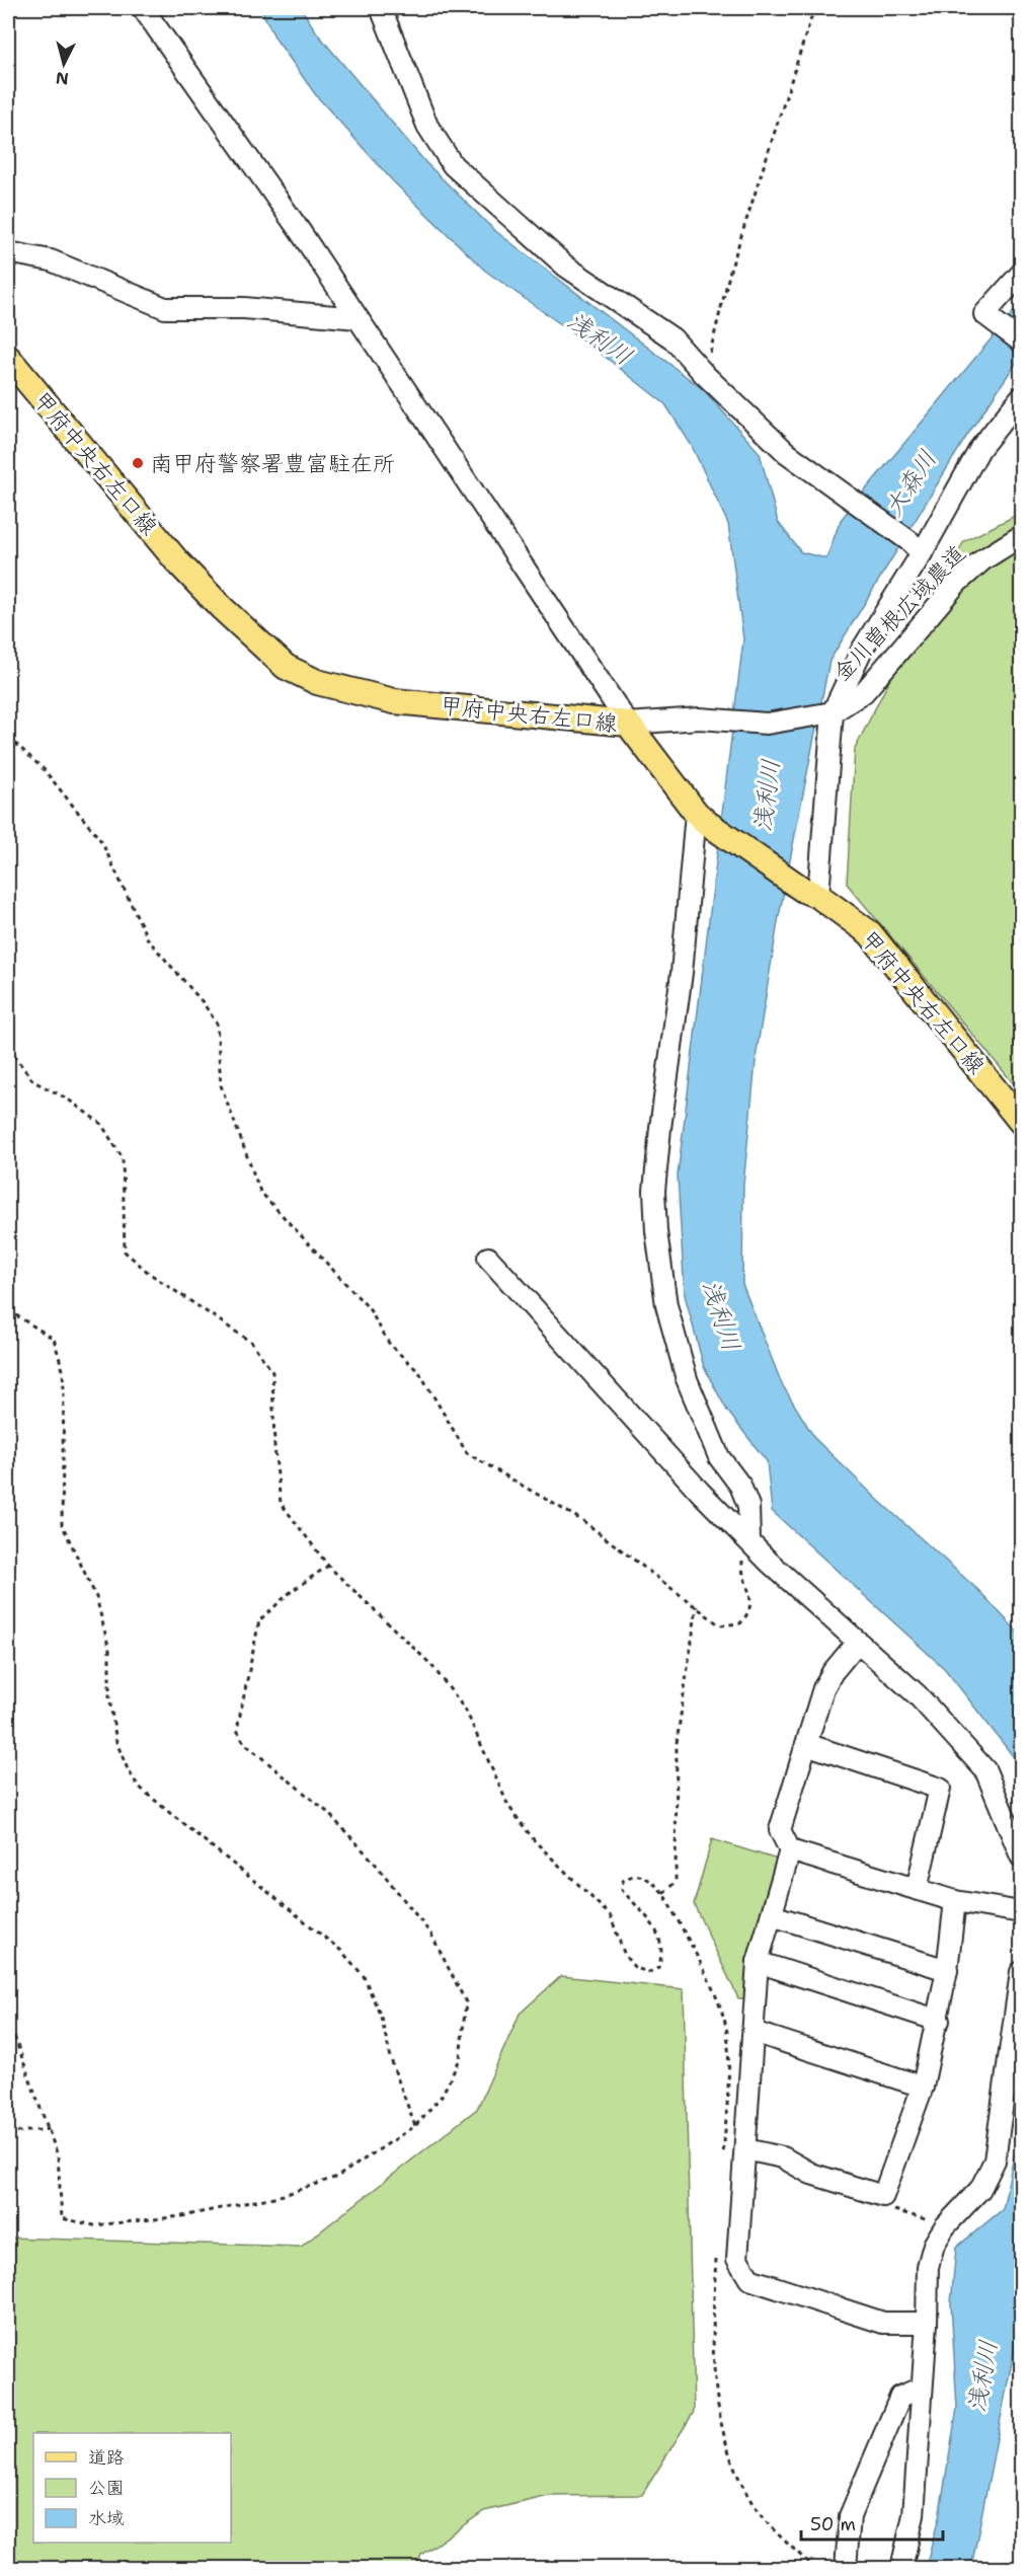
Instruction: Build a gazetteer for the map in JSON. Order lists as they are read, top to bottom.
{
  "streets": {
    "main road": ["甲府中央右左口線"],
    "street": ["金川曽根広域農道"]
  },
  "crossings": [
    ["甲府中央右左口線", "金川曽根広域農道"]
  ],
  "water": ["浅利川", "大森川"],
  "places": ["南甲府警察署豊富駐在所"],
  "legend": ["道路", "公園", "水域"],
  "scale_bar": "50 m",
  "north": "bottom"
}
